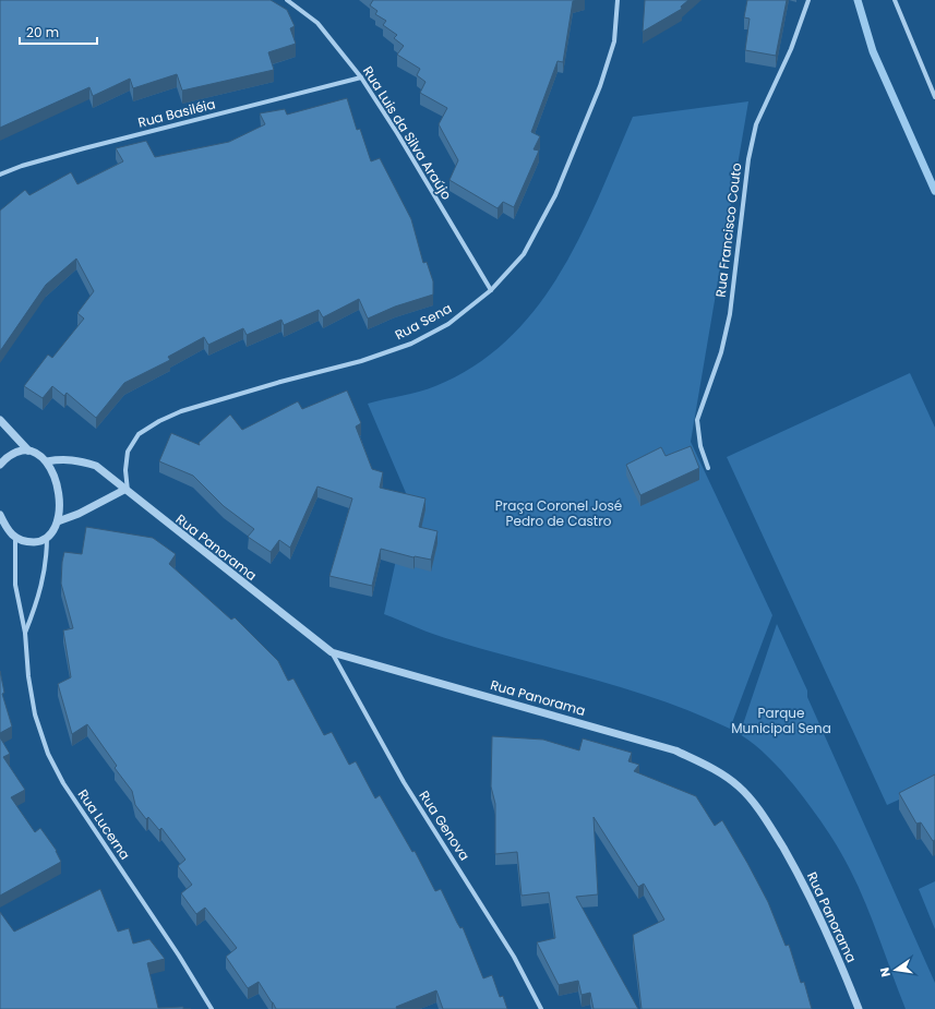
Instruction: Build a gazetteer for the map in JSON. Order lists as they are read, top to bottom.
{
  "streets": {
    "street": [
      "Rua Basiléia",
      "Rua Luis da Silva Araújo",
      "Rua Francisco Couto",
      "Rua Sena",
      "Rua Panorama",
      "Rua Lucerna",
      "Rua Genova"
    ]
  },
  "crossings": [
    ["Rua Basiléia", "Rua Luis da Silva Araújo"],
    ["Rua Luis da Silva Araújo", "Rua Sena"],
    ["Rua Sena", "Rua Panorama"],
    ["Rua Panorama", "Rua Genova"]
  ],
  "parks": ["Praça Coronel José Pedro de Castro", "Parque Municipal Sena"],
  "scale_bar": "20 m",
  "north": "left"
}
